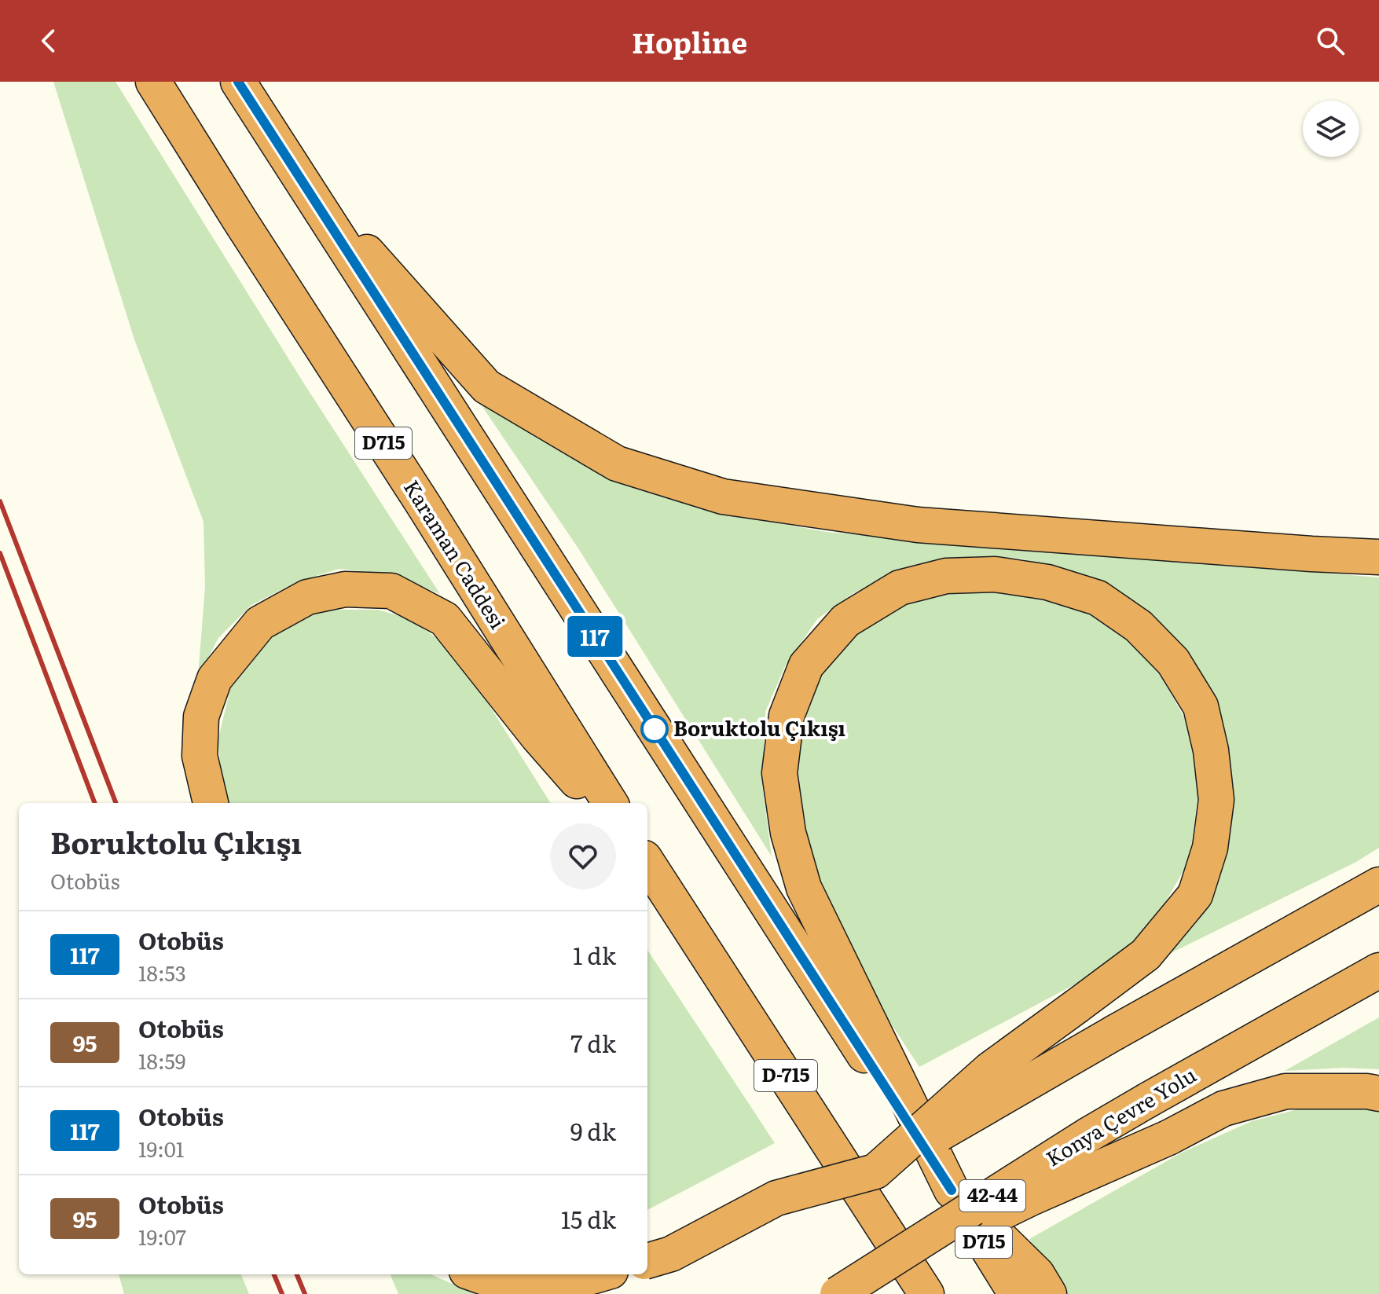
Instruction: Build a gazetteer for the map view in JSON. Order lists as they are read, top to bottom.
{
  "streets": {
    "highway": [
      "D715",
      "Karaman Caddesi",
      "D-715",
      "Konya Çevre Yolu",
      "42-44"
    ]
  },
  "places": ["Boruktolu Çıkışı"],
  "lines": ["bus line 117"],
  "page": {
    "header": "Hopline",
    "on_map": "117",
    "heading": ["Boruktolu Çıkışı", "Otobüs"],
    "list": [
      {
        "mark": "117",
        "name": "Otobüs",
        "note": "18:53",
        "value": "1 dk"
      },
      {
        "mark": "95",
        "name": "Otobüs",
        "note": "18:59",
        "value": "7 dk"
      },
      {
        "mark": "117",
        "name": "Otobüs",
        "note": "19:01",
        "value": "9 dk"
      },
      {
        "mark": "95",
        "name": "Otobüs",
        "note": "19:07",
        "value": "15 dk"
      }
    ]
  }
}
